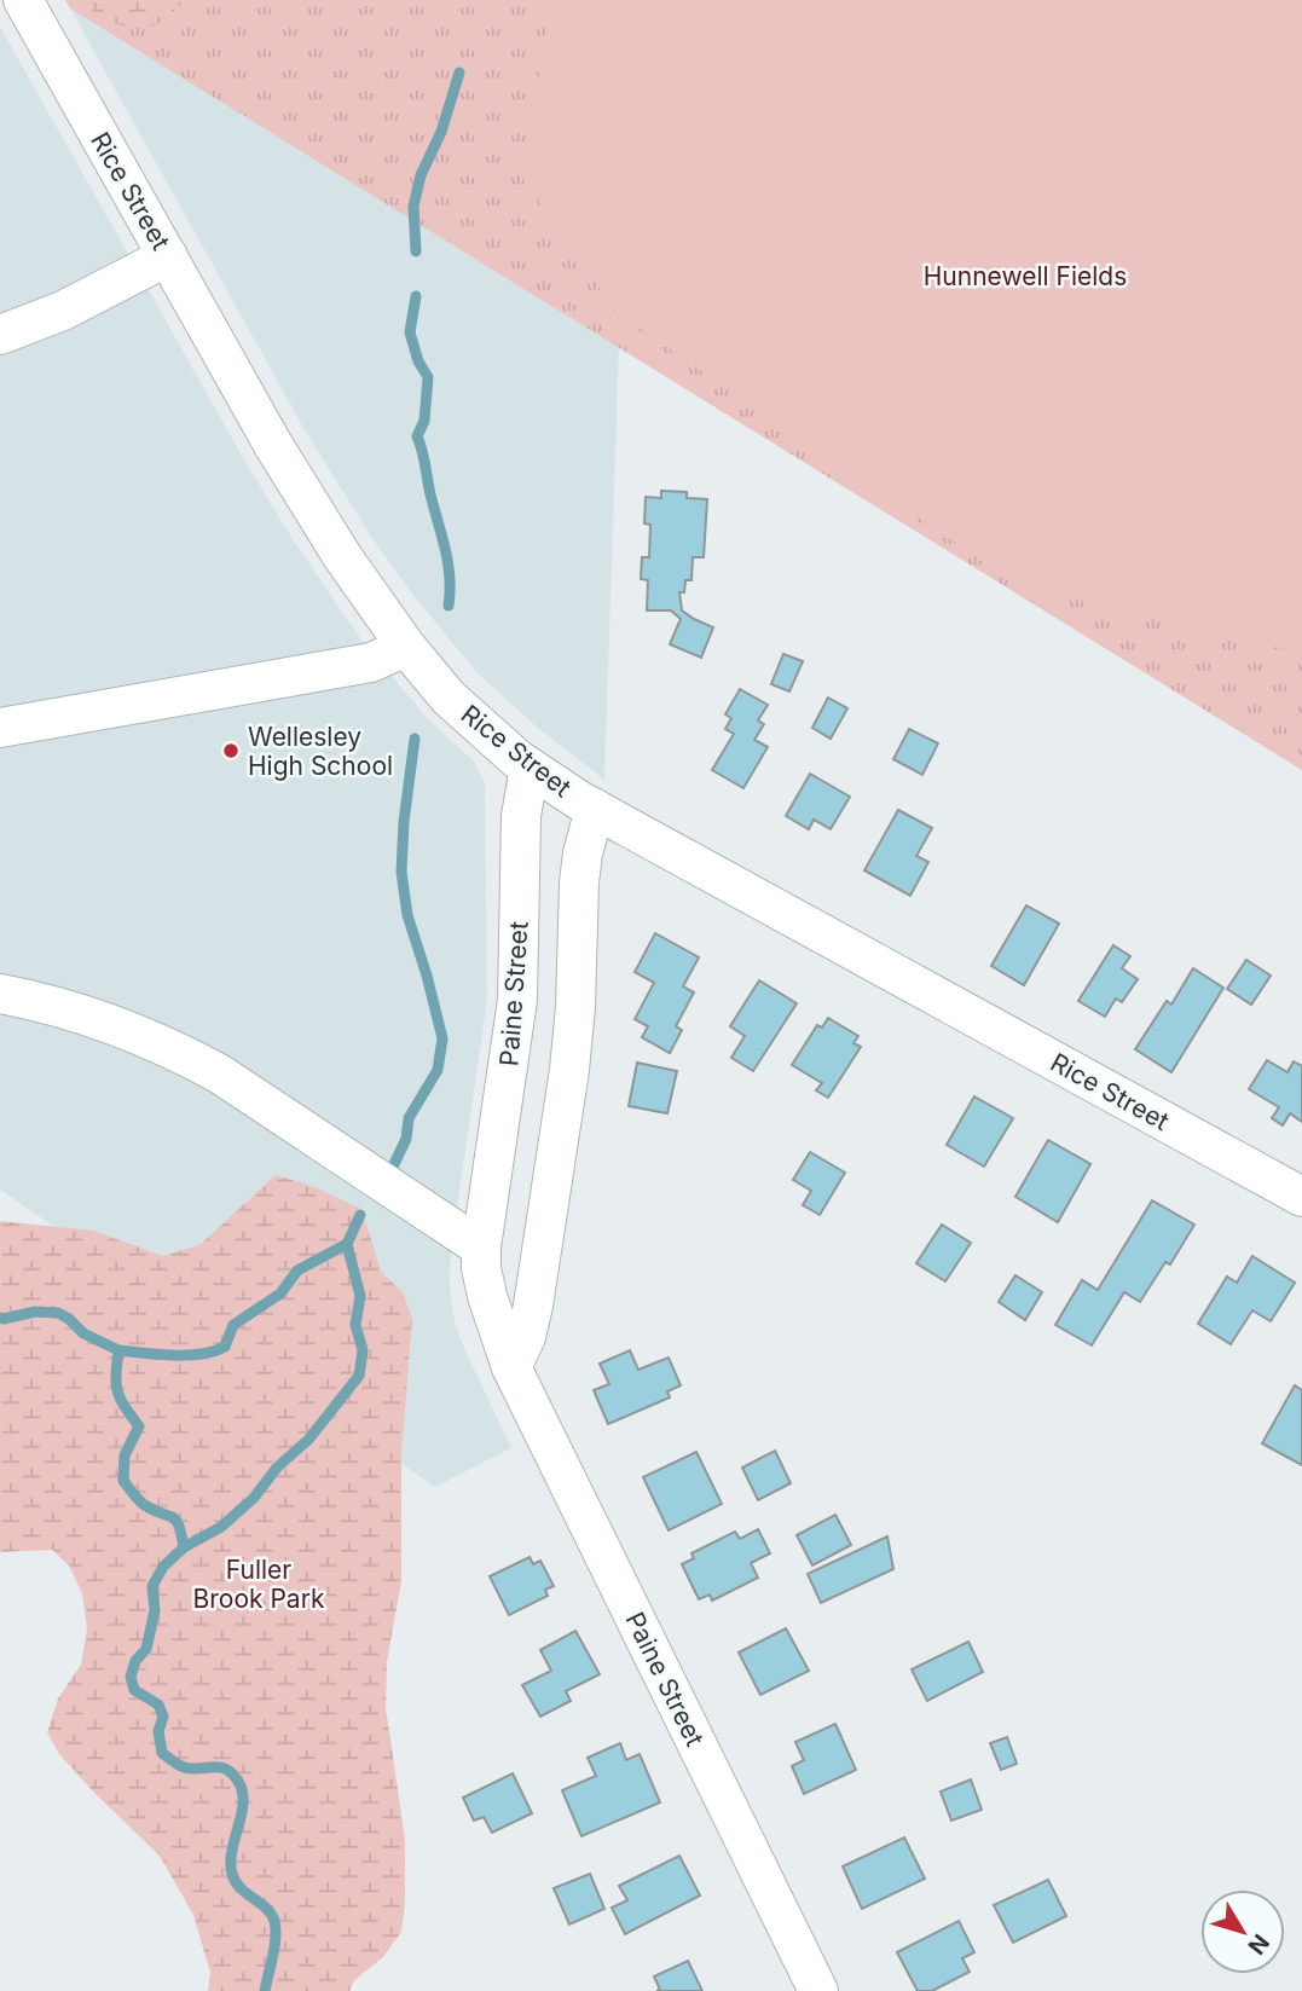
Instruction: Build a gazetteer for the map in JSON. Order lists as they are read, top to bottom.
{
  "streets": {
    "street": ["Rice Street", "Paine Street"]
  },
  "crossings": [
    ["Rice Street", "Paine Street"]
  ],
  "parks": ["Hunnewell Fields", "Fuller Brook Park"],
  "places": ["Wellesley High School"],
  "north": "bottom right"
}
